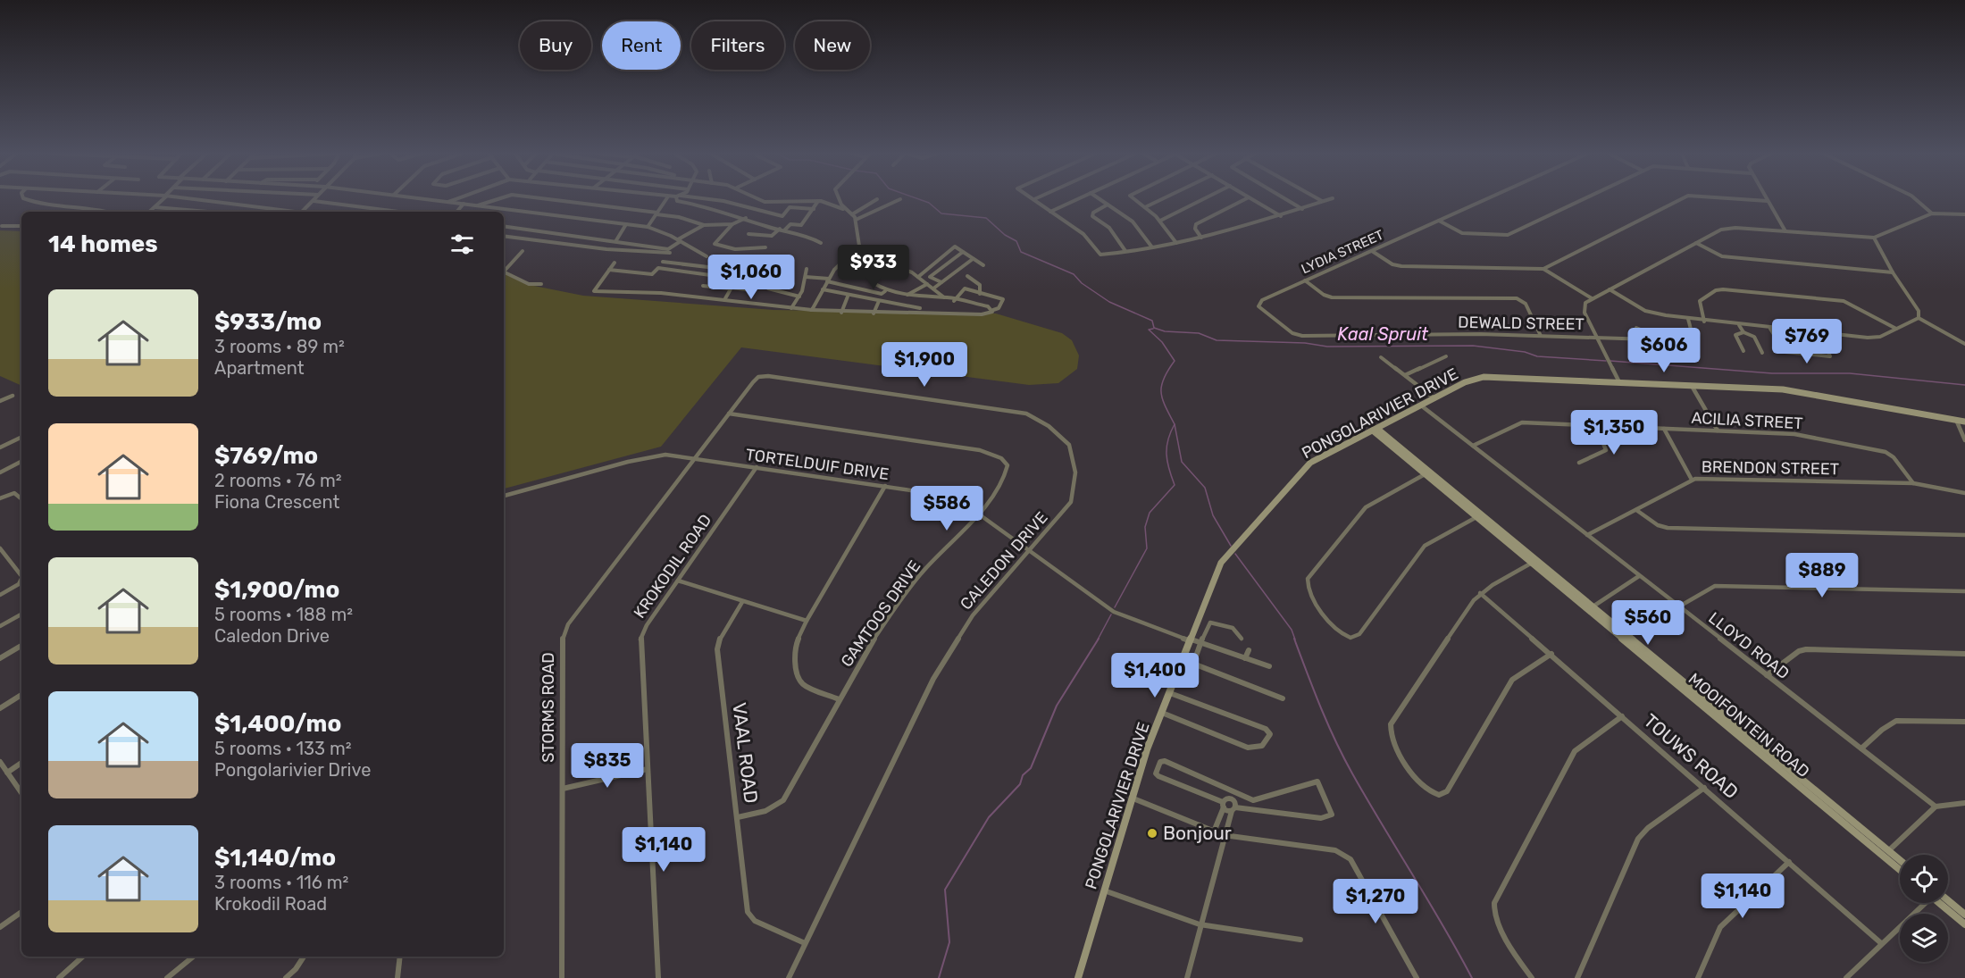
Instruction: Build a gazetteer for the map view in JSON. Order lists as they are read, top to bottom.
{
  "streets": {
    "street": [
      "LYDIA STREET",
      "DEWALD STREET",
      "PONGOLARIVIER DRIVE",
      "ACILIA STREET",
      "TORTELDUIF DRIVE",
      "BRENDON STREET",
      "CALEDON DRIVE",
      "KROKODIL ROAD",
      "GAMTOOS DRIVE",
      "LLOYD ROAD",
      "STORMS ROAD",
      "MOOIFONTEIN ROAD",
      "VAAL ROAD",
      "TOUWS ROAD"
    ]
  },
  "crossings": [
    ["LYDIA STREET", "DEWALD STREET"],
    ["PONGOLARIVIER DRIVE", "TORTELDUIF DRIVE"],
    ["PONGOLARIVIER DRIVE", "LLOYD ROAD"],
    ["PONGOLARIVIER DRIVE", "MOOIFONTEIN ROAD"],
    ["ACILIA STREET", "BRENDON STREET"],
    ["ACILIA STREET", "LLOYD ROAD"],
    ["TORTELDUIF DRIVE", "CALEDON DRIVE"],
    ["TORTELDUIF DRIVE", "KROKODIL ROAD"],
    ["TORTELDUIF DRIVE", "GAMTOOS DRIVE"],
    ["TORTELDUIF DRIVE", "STORMS ROAD"],
    ["BRENDON STREET", "LLOYD ROAD"],
    ["CALEDON DRIVE", "STORMS ROAD"],
    ["CALEDON DRIVE", "VAAL ROAD"],
    ["GAMTOOS DRIVE", "STORMS ROAD"],
    ["GAMTOOS DRIVE", "VAAL ROAD"]
  ],
  "water": ["Kaal Spruit"],
  "places": ["Bonjour"],
  "page": {
    "chip": [
      "Buy",
      "Rent",
      "Filters",
      "New"
    ],
    "heading": "14 homes",
    "price": [
      "$933",
      "$1,060",
      "$769",
      "$606",
      "$1,900",
      "$1,350",
      "$586",
      "$889",
      "$560",
      "$1,400",
      "$835",
      "$1,140",
      "$1,140",
      "$1,270"
    ],
    "list": [
      {
        "name": "$933/mo",
        "note": "3 rooms · 89 m² · Apartment"
      },
      {
        "name": "$769/mo",
        "note": "2 rooms · 76 m² · Fiona Crescent"
      },
      {
        "name": "$1,900/mo",
        "note": "5 rooms · 188 m² · Caledon Drive"
      },
      {
        "name": "$1,400/mo",
        "note": "5 rooms · 133 m² · Pongolarivier Drive"
      },
      {
        "name": "$1,140/mo",
        "note": "3 rooms · 116 m² · Krokodil Road"
      }
    ]
  }
}
